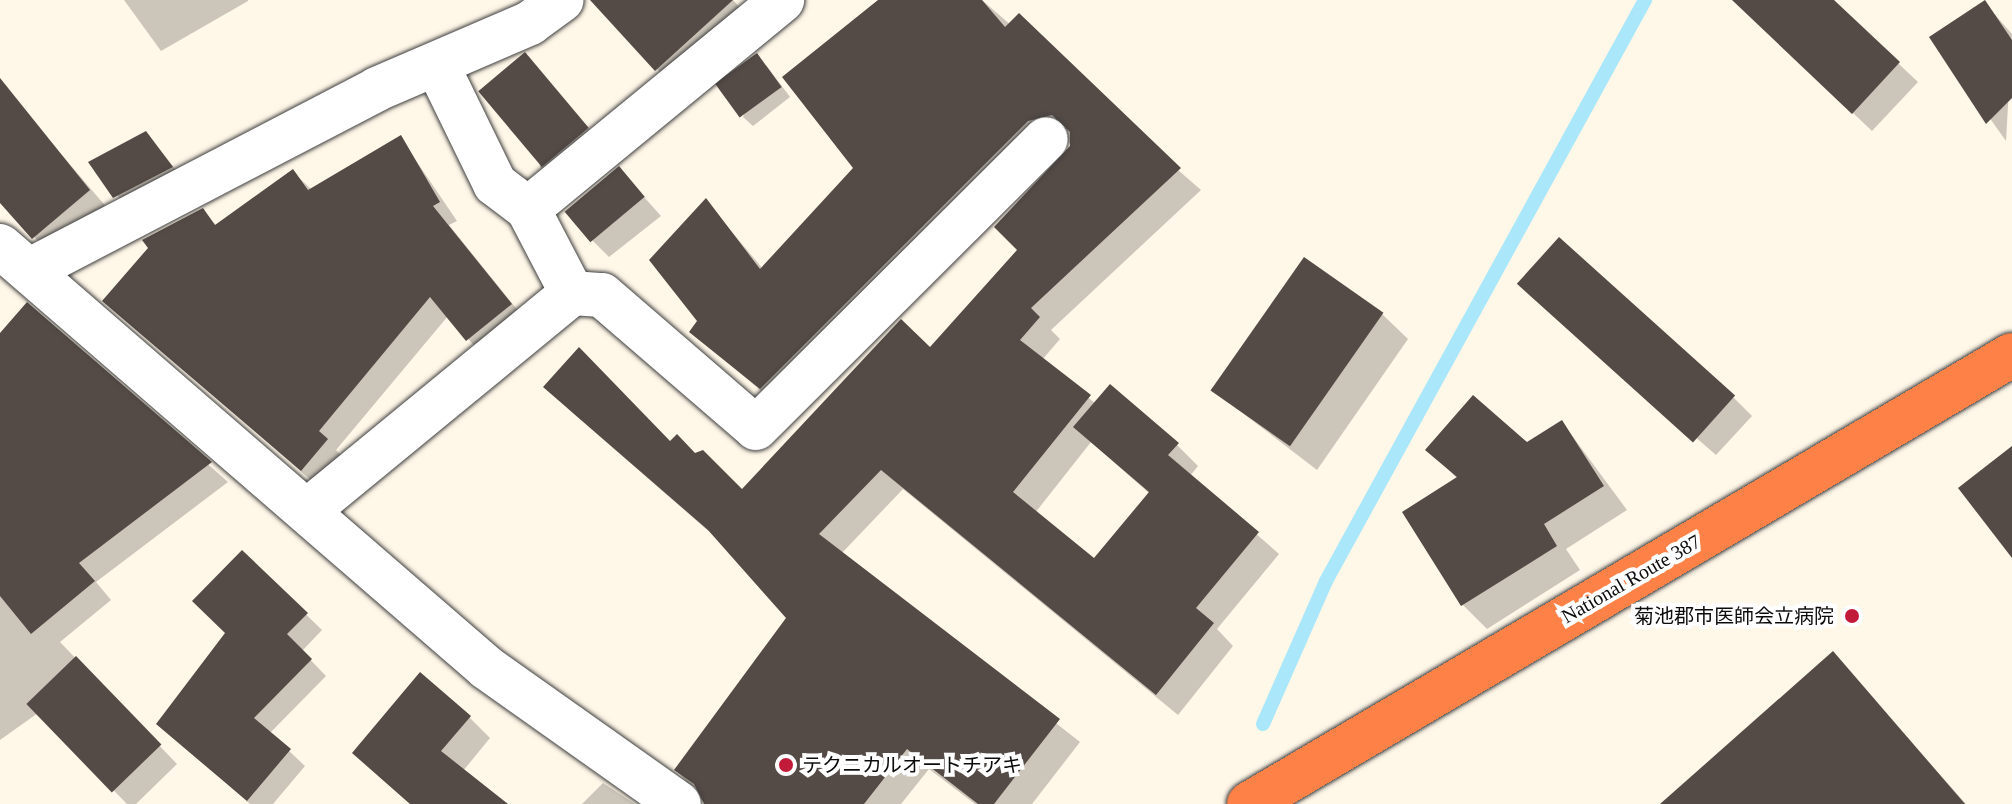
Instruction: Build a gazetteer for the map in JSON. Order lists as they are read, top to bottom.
{
  "streets": {
    "highway": ["National Route 387"]
  },
  "places": ["菊池郡市医師会立病院", "テクニカルオートチアキ"]
}
